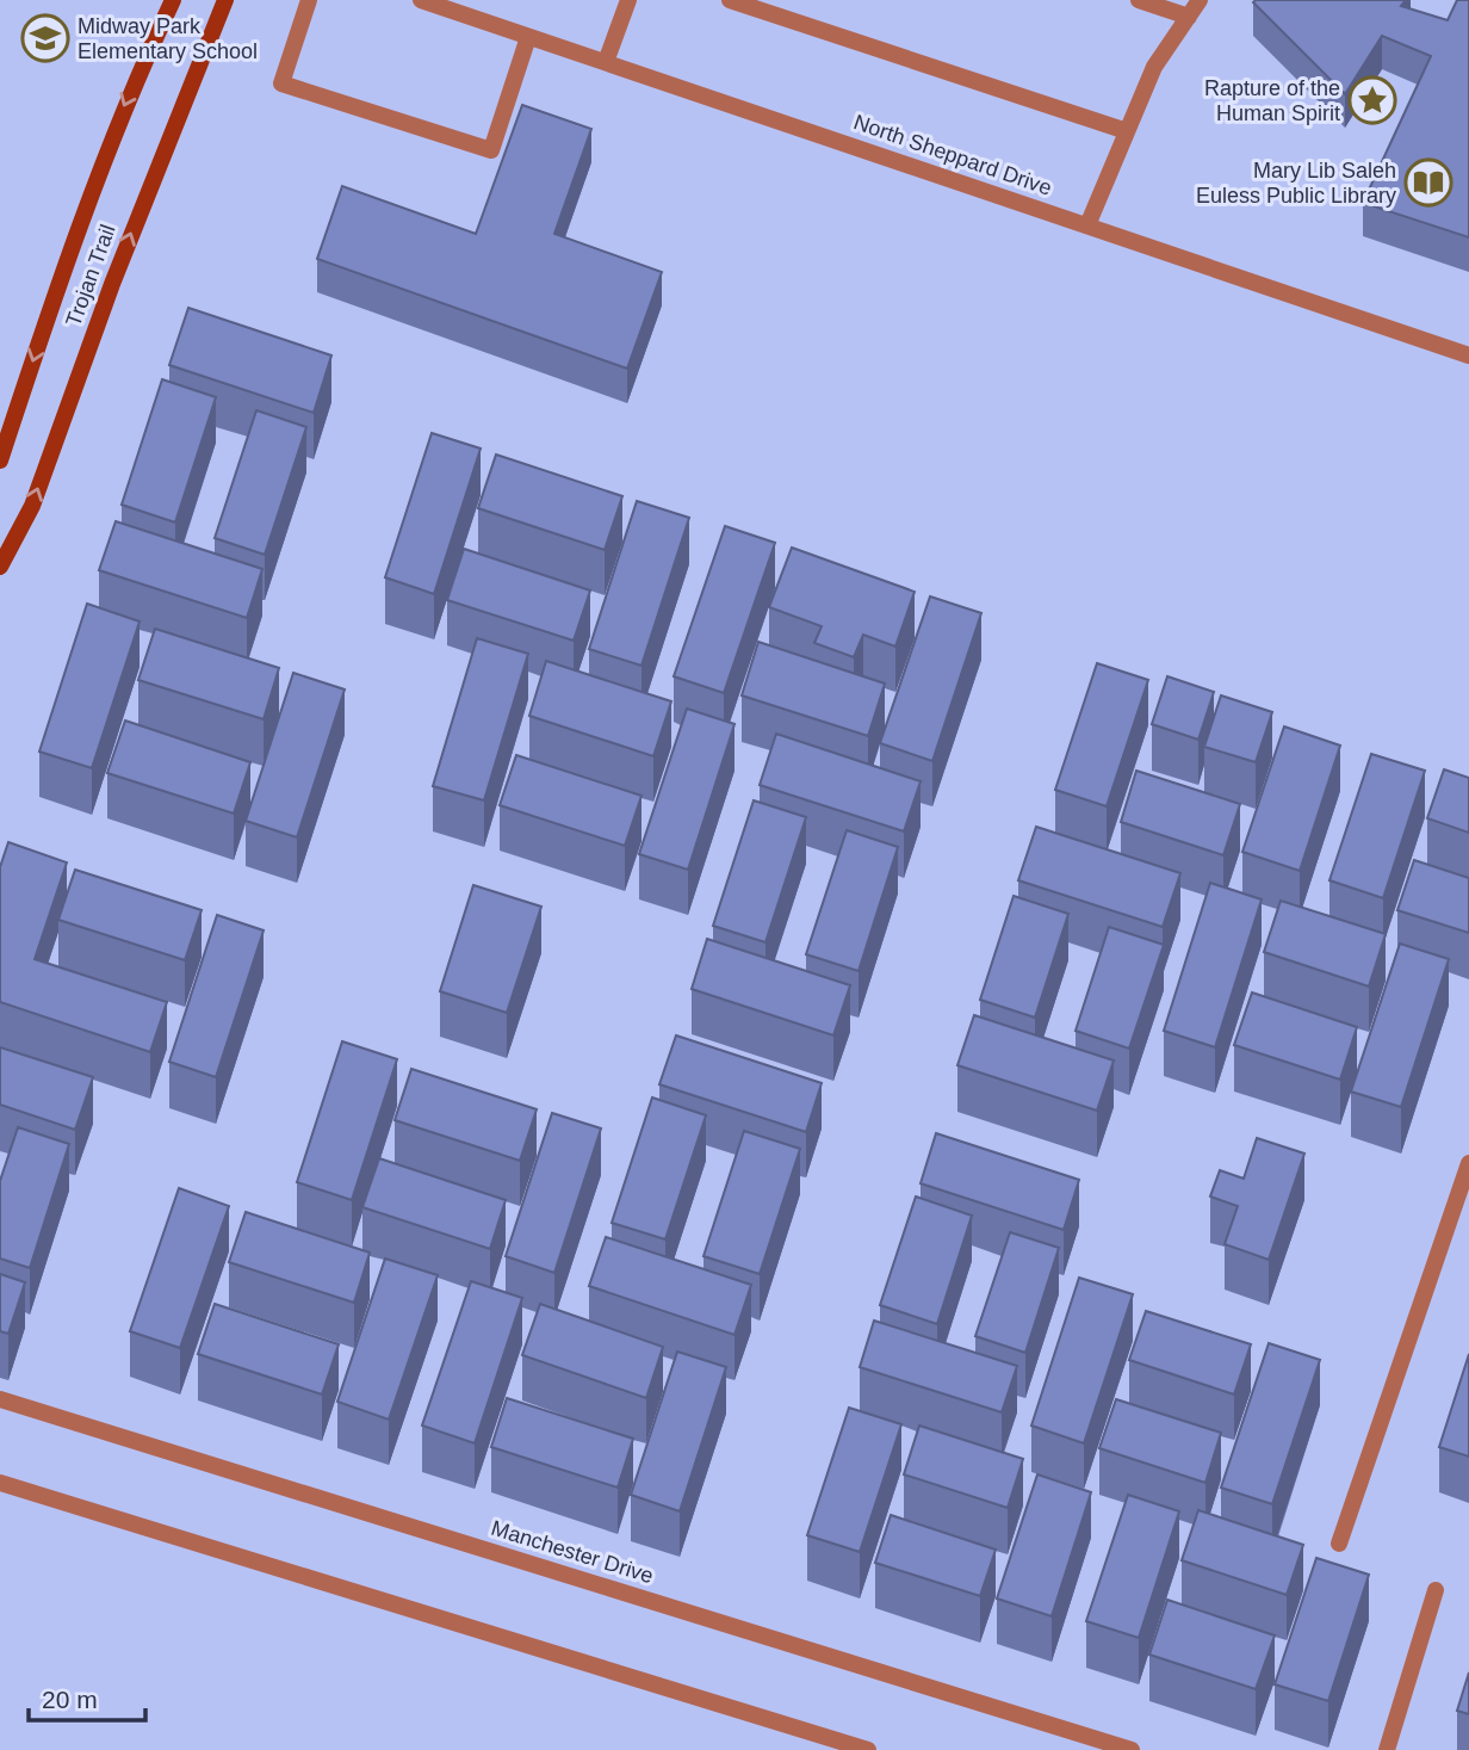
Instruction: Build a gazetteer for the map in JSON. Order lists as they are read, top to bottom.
{
  "streets": {
    "street": ["North Sheppard Drive", "Trojan Trail", "Manchester Drive"]
  },
  "places": {
    "school or university": ["Midway Park Elementary School"],
    "place": ["Rapture of the Human Spirit"],
    "library": ["Mary Lib Saleh Euless Public Library"]
  },
  "scale_bar": "20 m"
}
